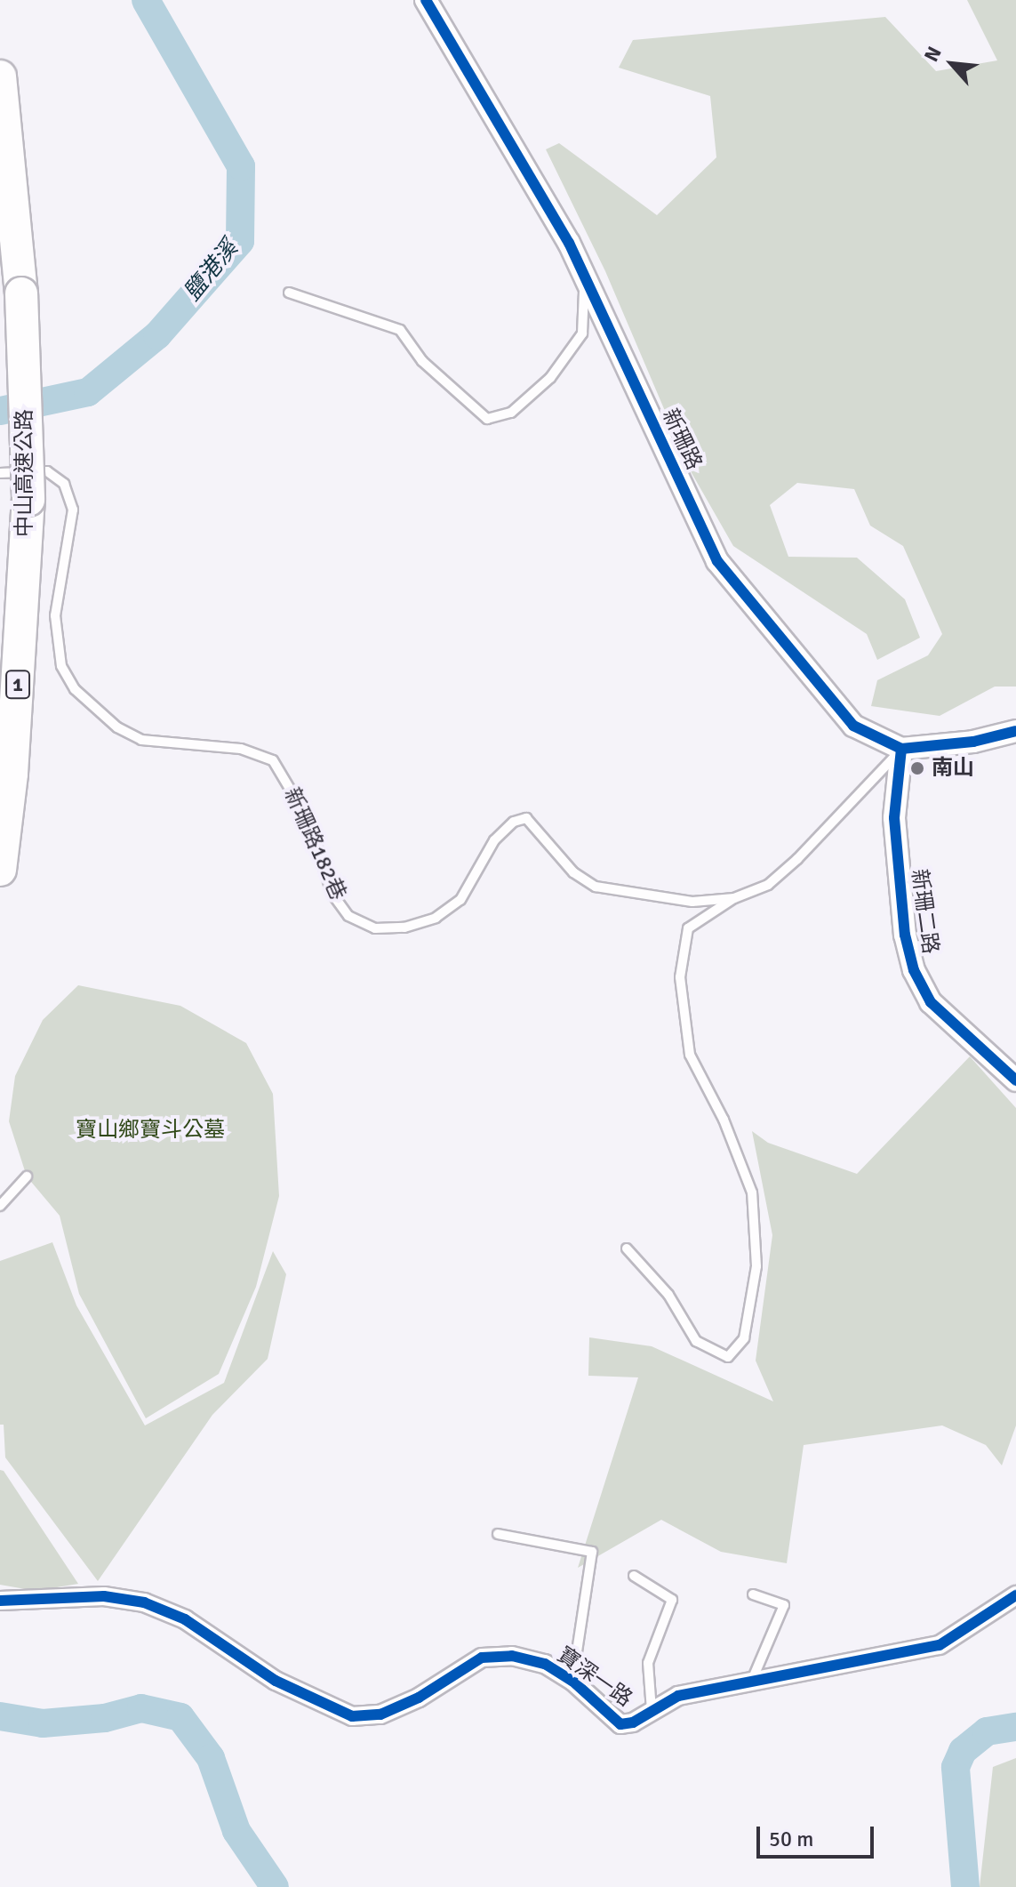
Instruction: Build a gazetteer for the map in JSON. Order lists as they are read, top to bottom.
{
  "streets": {
    "highway": ["中山高速公路", "1"],
    "street": ["新珊路", "新珊二路", "寶深一路"],
    "lane": ["新珊路182巷"]
  },
  "crossings": [
    ["新珊路", "新珊路182巷"],
    ["新珊路", "新珊二路"],
    ["新珊路182巷", "新珊二路"]
  ],
  "water": ["鹽港溪"],
  "parks": ["寶山鄉寶斗公墓"],
  "places": ["南山"],
  "scale_bar": "50 m",
  "north": "top left"
}
